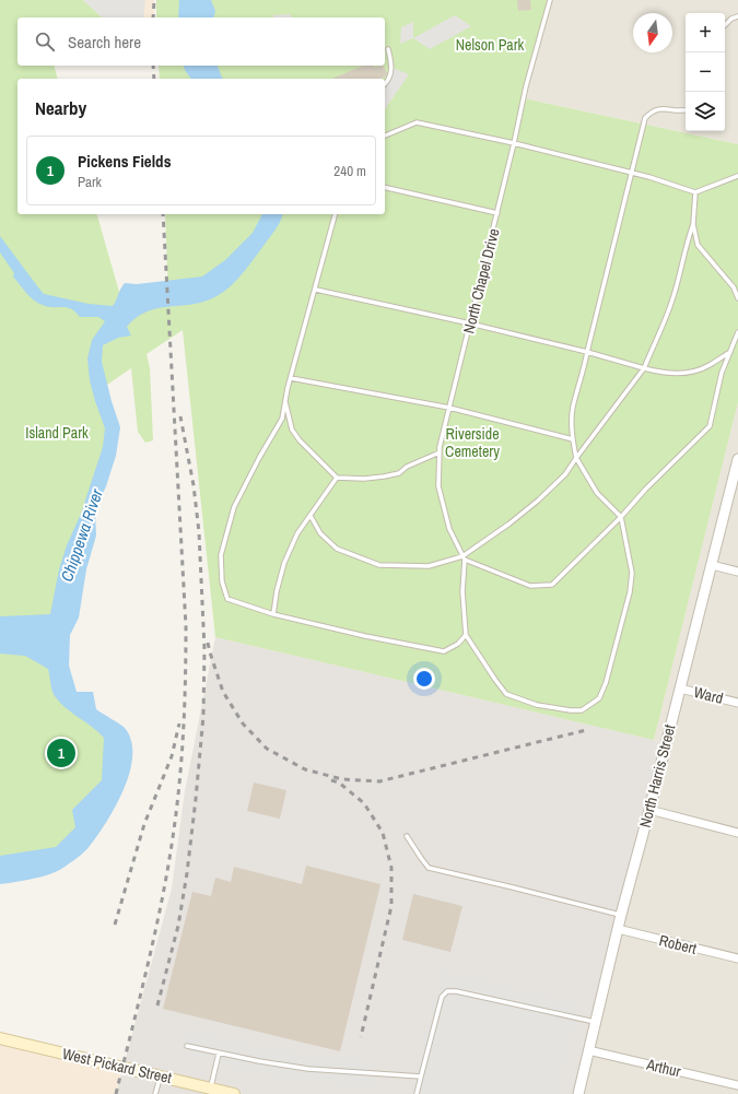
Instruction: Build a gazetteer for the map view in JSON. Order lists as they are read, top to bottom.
{
  "streets": {
    "main road": ["West Pickard Street"],
    "street": [
      "Ward",
      "North Harris Street",
      "Robert",
      "Arthur"
    ],
    "lane": ["North Chapel Drive"]
  },
  "crossings": [
    ["Ward", "North Harris Street"],
    ["North Harris Street", "Robert"],
    ["North Harris Street", "Arthur"]
  ],
  "water": ["Chippewa River"],
  "parks": ["Nelson Park", "Island Park", "Riverside Cemetery"],
  "north": "bottom",
  "page": {
    "map_buttons": ["+", "−"],
    "search": "Search here",
    "heading": "Nearby",
    "list": [
      {
        "mark": "1",
        "name": "Pickens Fields",
        "note": "Park",
        "value": "240 m"
      }
    ],
    "pins": "1"
  }
}
